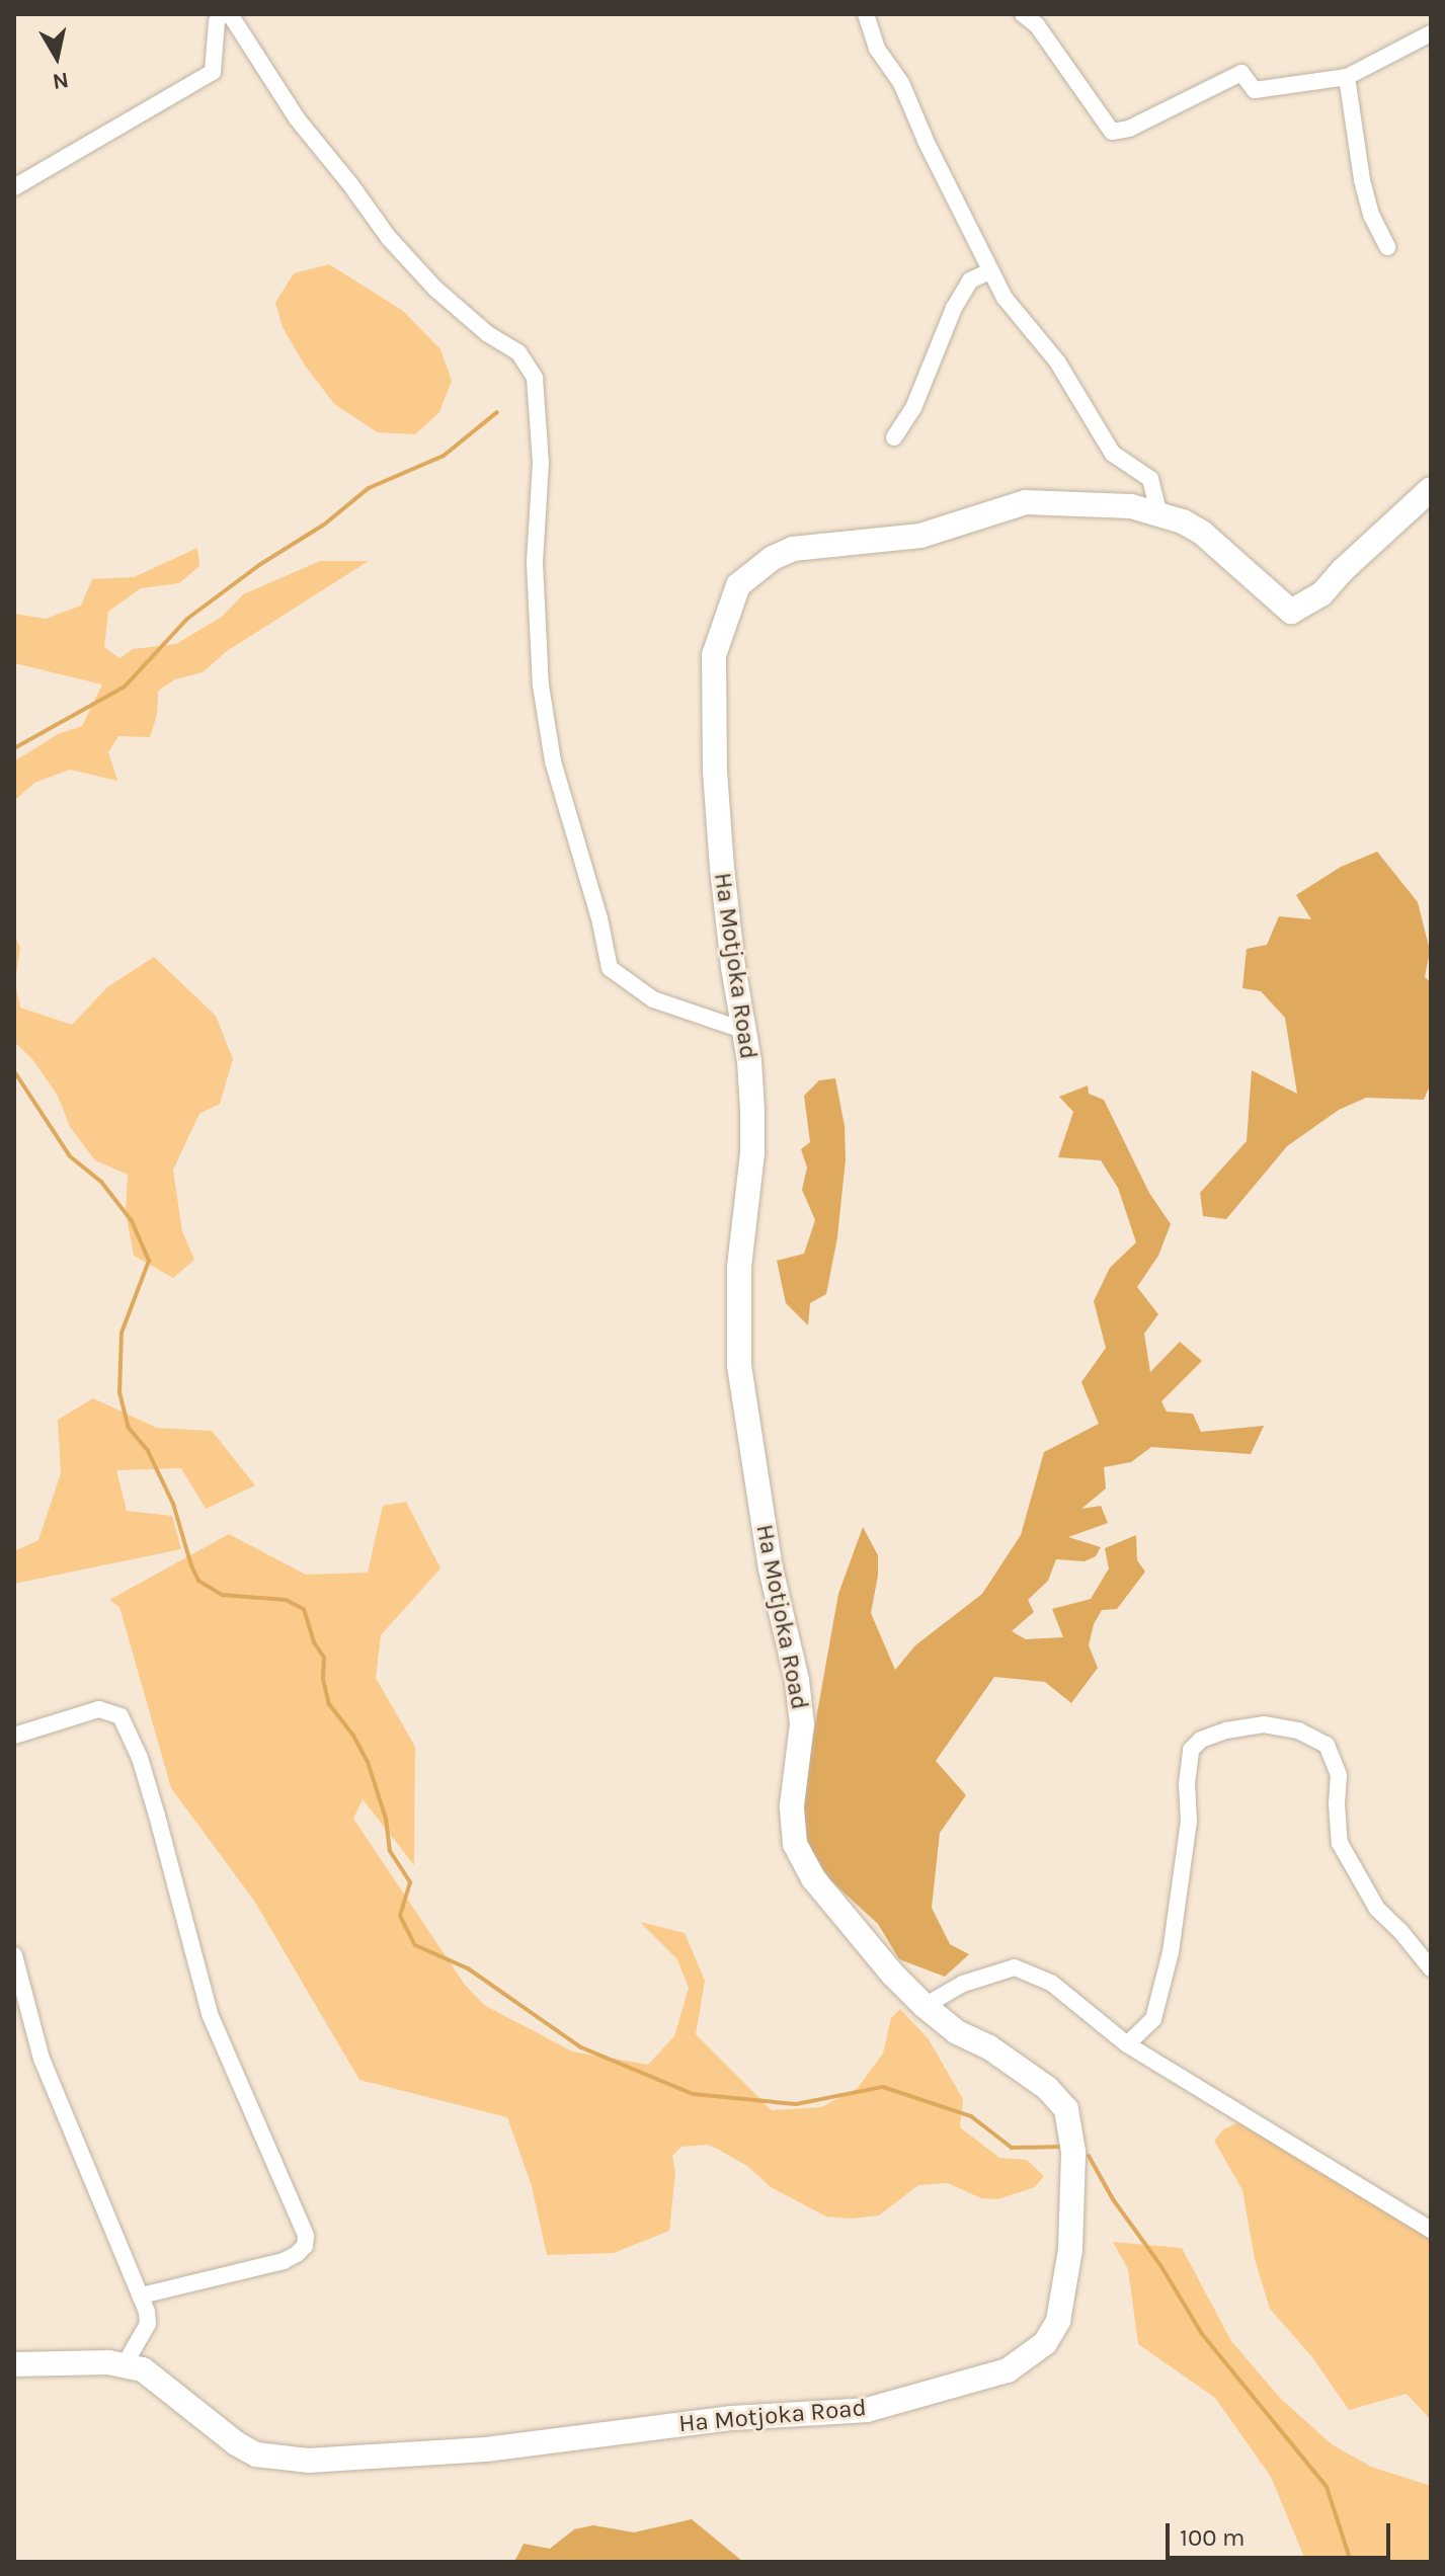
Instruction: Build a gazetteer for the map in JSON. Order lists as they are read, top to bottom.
{
  "streets": {
    "street": ["Ha Motjoka Road"]
  },
  "scale_bar": "100 m",
  "north": "bottom"
}
